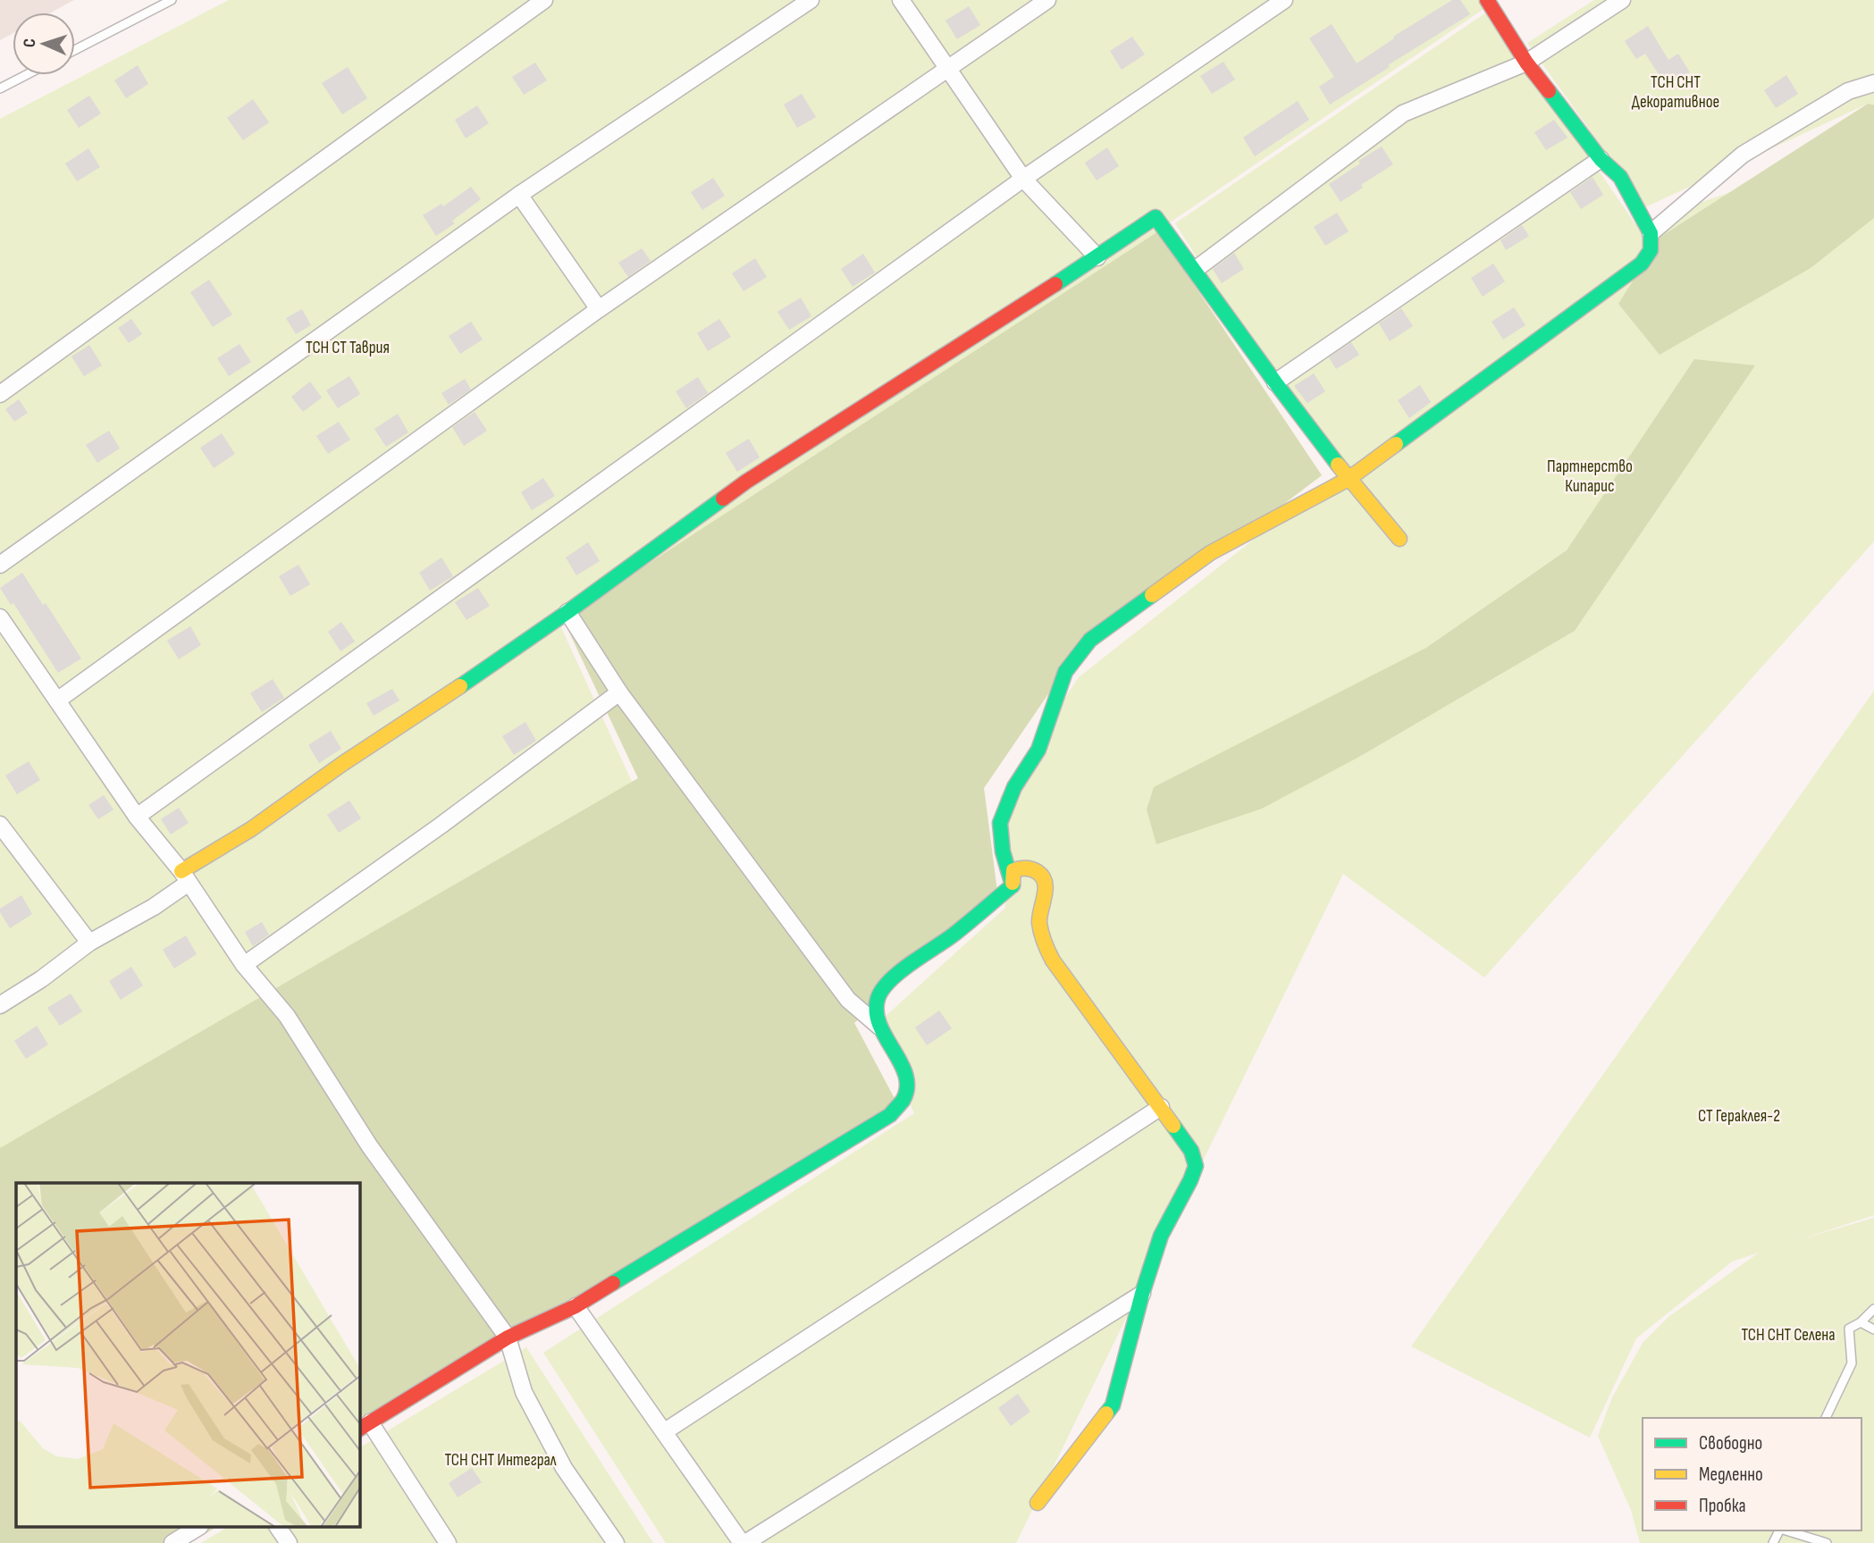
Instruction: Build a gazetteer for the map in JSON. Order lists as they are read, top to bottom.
{
  "parks": [
    "ТСН СНТ Декоративное",
    "ТСН СТ Таврия",
    "Партнерство Кипарис",
    "СТ Гераклея-2",
    "ТСН СНТ Селена",
    "ТСН СНТ Интеграл"
  ],
  "legend": ["Свободно", "Медленно", "Пробка"],
  "north": "left"
}
